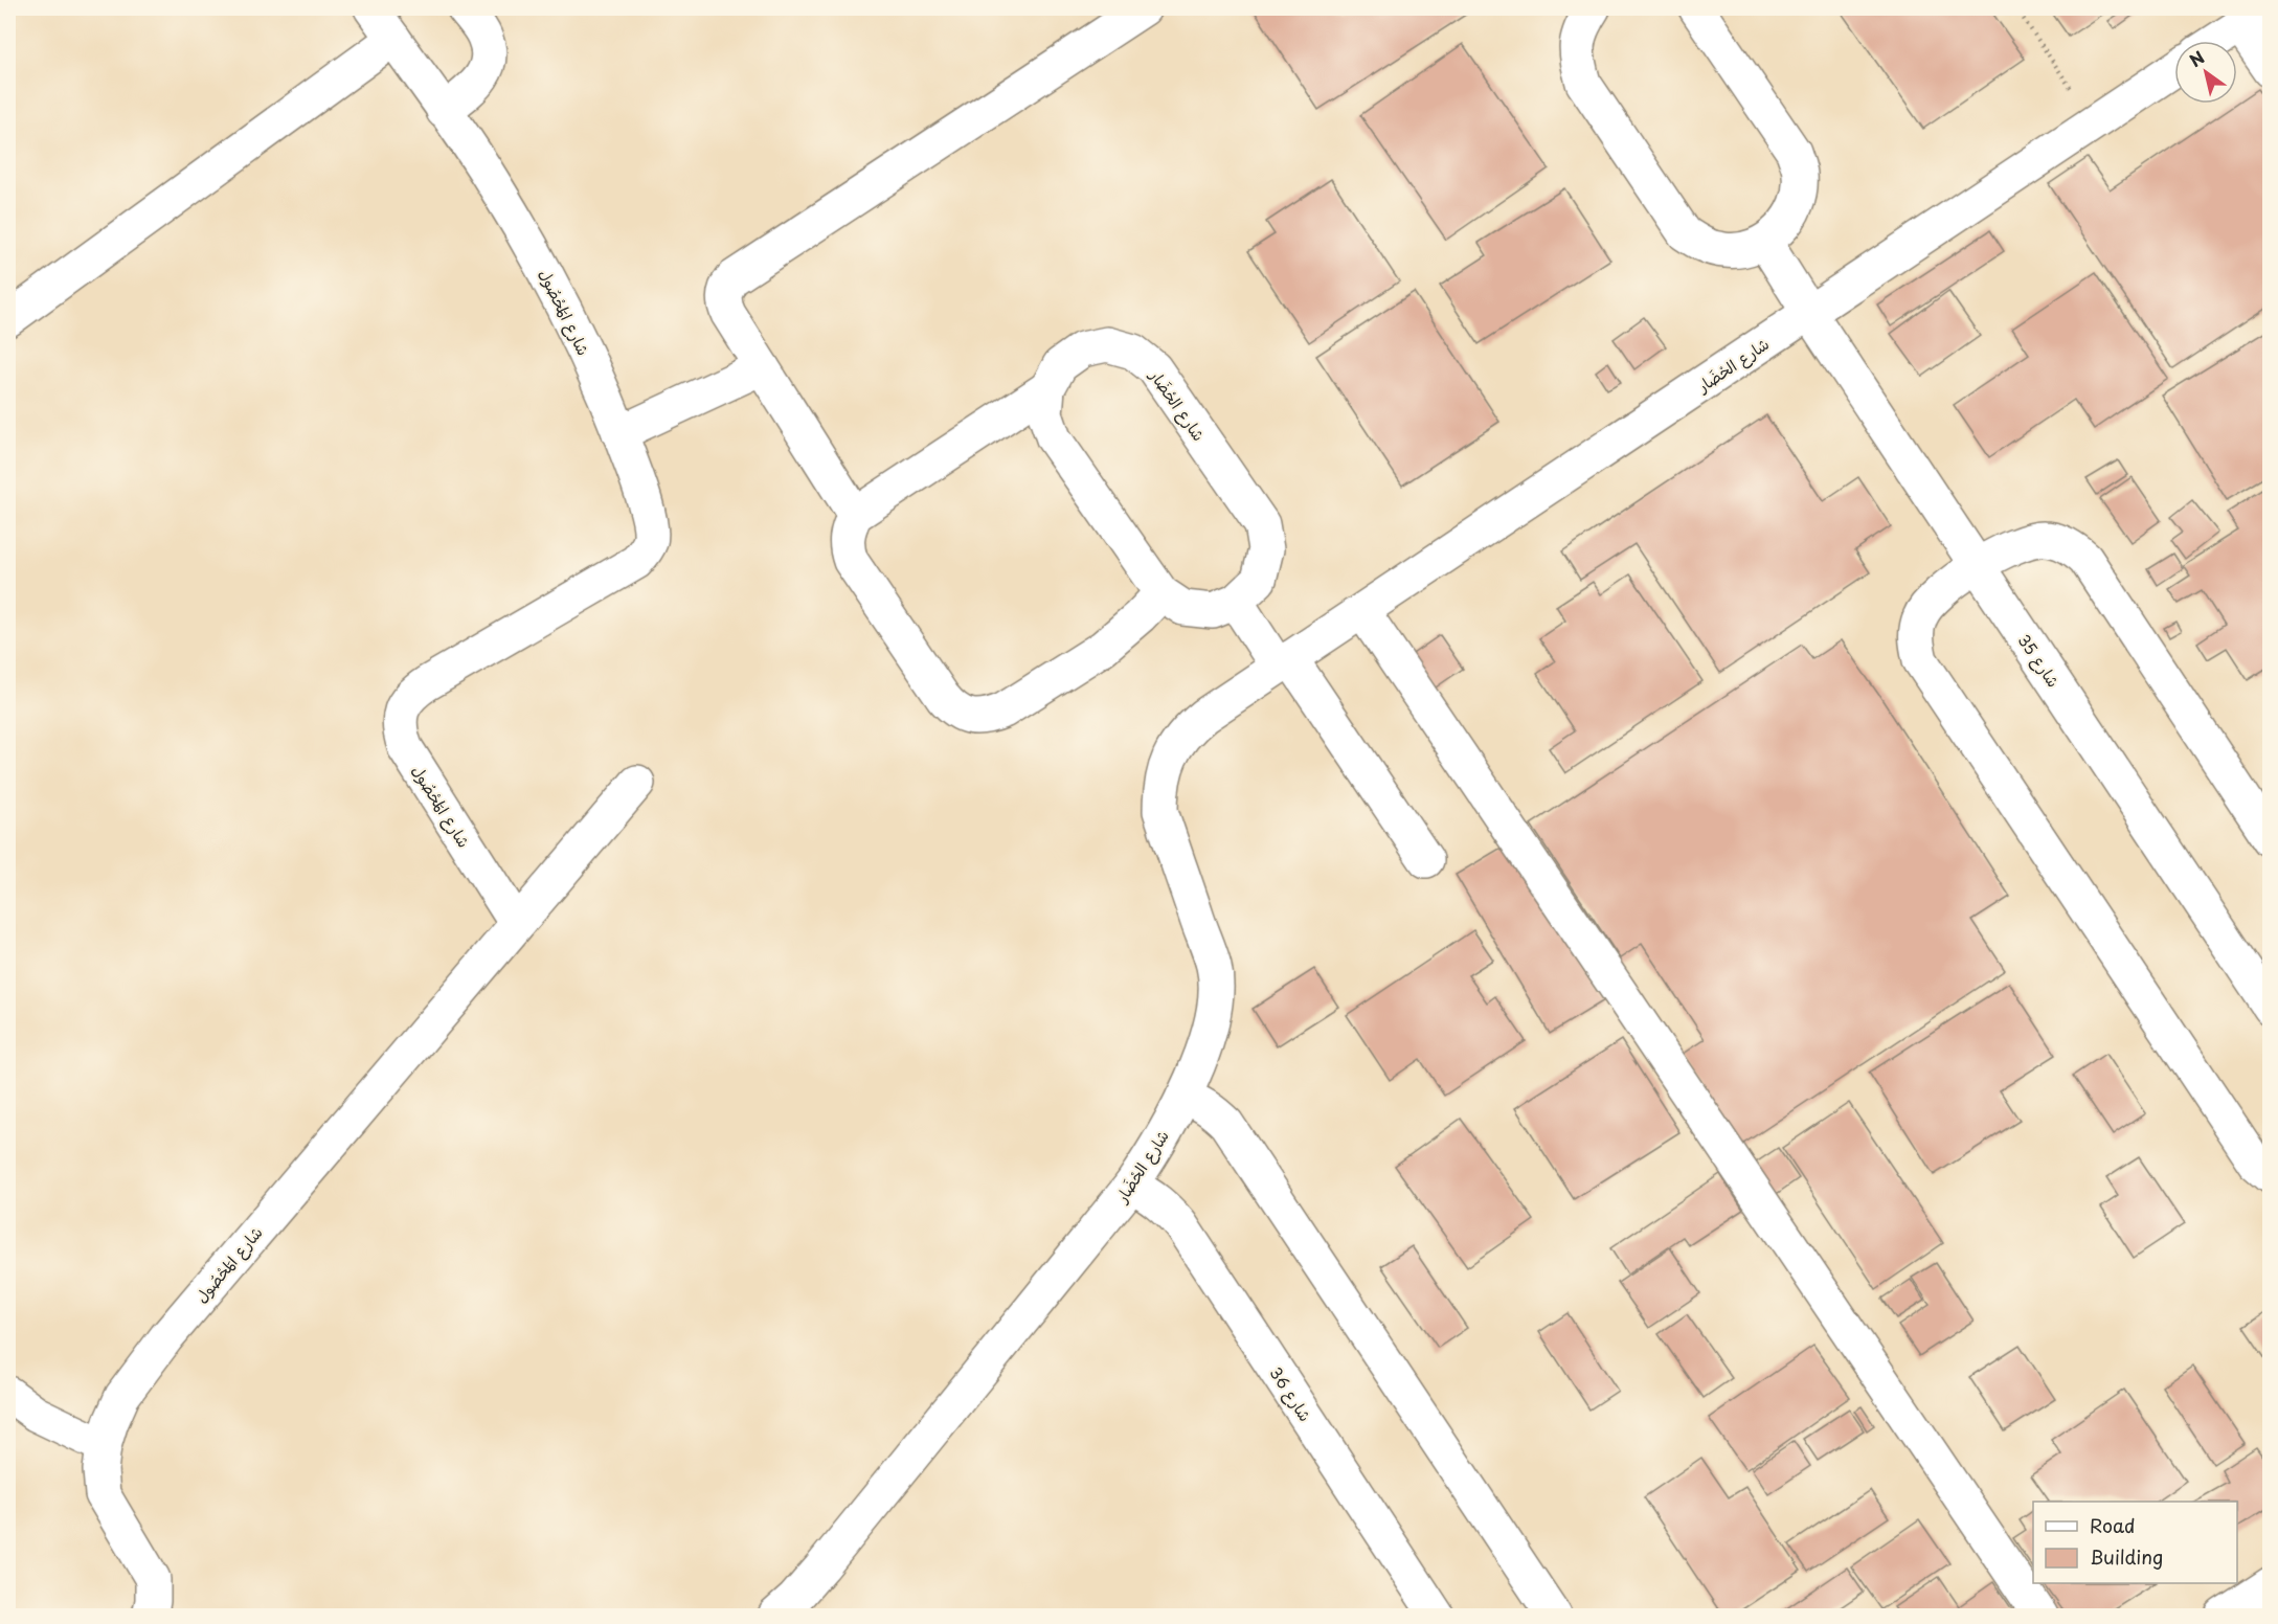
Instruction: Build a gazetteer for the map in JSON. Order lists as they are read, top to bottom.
{
  "streets": {
    "street": [
      "شارع المَحْصُول",
      "شارع الحْضَار",
      "شارع 35",
      "شارع 36"
    ]
  },
  "crossings": [
    ["شارع الحْضَار", "شارع 35"],
    ["شارع الحْضَار", "شارع 36"]
  ],
  "legend": ["Road", "Building"],
  "north": "top left"
}
